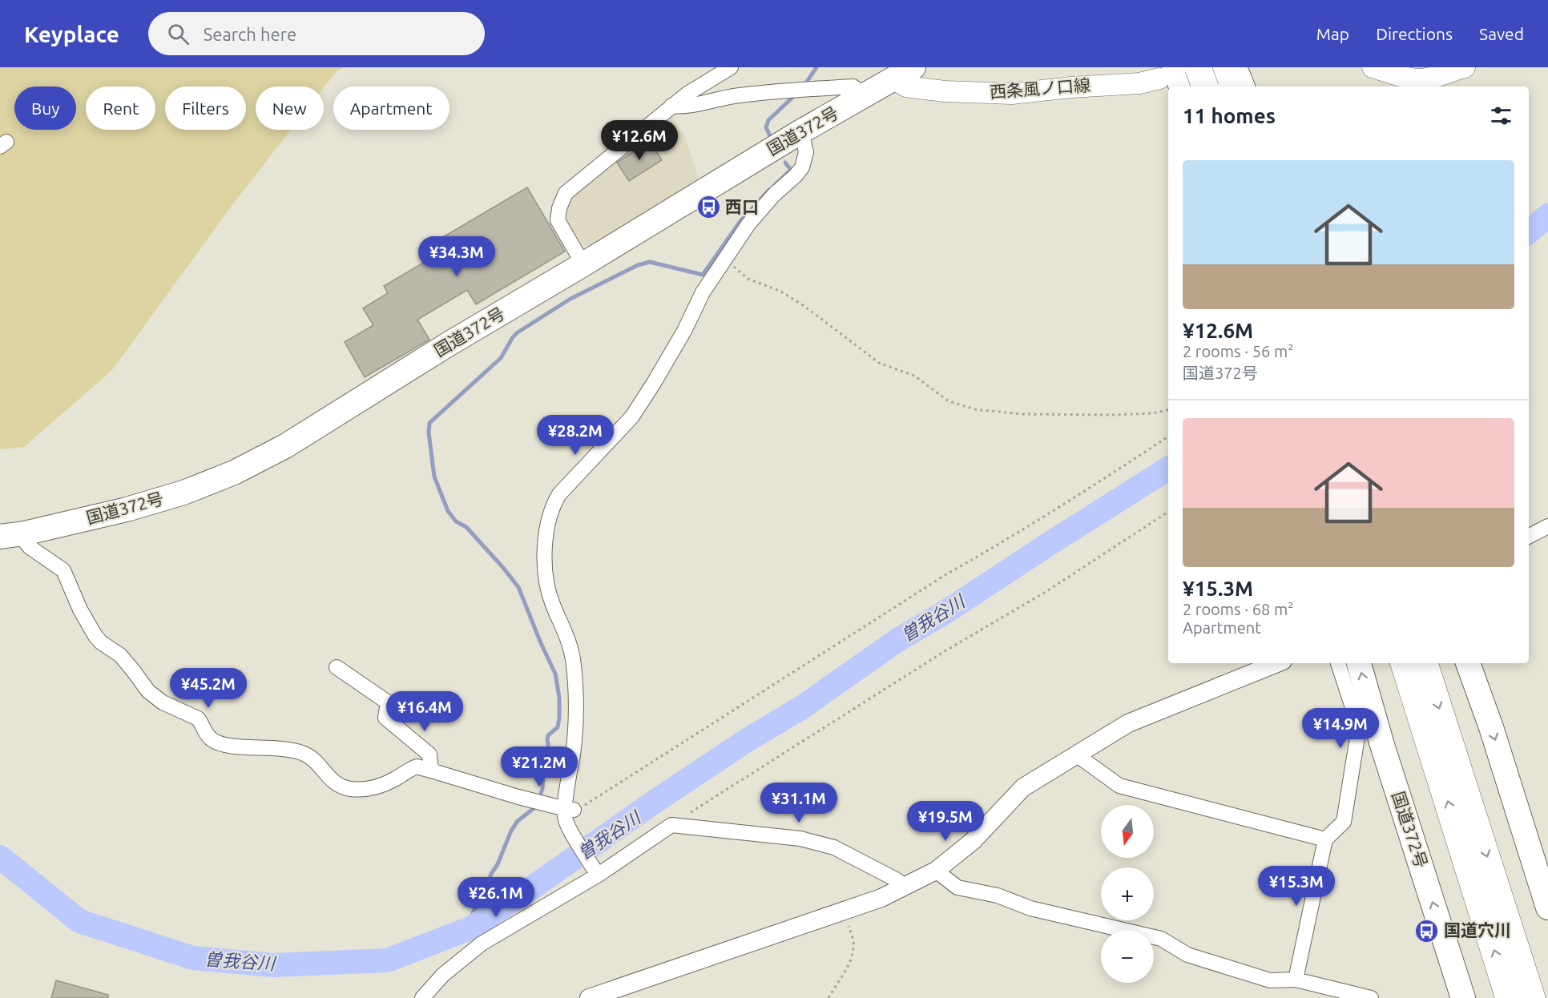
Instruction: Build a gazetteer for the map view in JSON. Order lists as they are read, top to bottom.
{
  "streets": {
    "highway": ["国道372号"],
    "main road": ["西条風ノ口線"]
  },
  "crossings": [
    ["西条風ノ口線", "国道372号"]
  ],
  "water": ["曽我谷川"],
  "places": {
    "bus stop": ["西口", "国道穴川"]
  },
  "north": "bottom",
  "page": {
    "header": "Keyplace",
    "search": "Search here",
    "nav": ["Map", "Directions", "Saved"],
    "chip": [
      "Buy",
      "Rent",
      "Filters",
      "New",
      "Apartment"
    ],
    "heading": "11 homes",
    "price": [
      "¥12.6M",
      "¥34.3M",
      "¥28.2M",
      "¥45.2M",
      "¥16.4M",
      "¥14.9M",
      "¥21.2M",
      "¥31.1M",
      "¥19.5M",
      "¥15.3M",
      "¥26.1M"
    ],
    "list": [
      {
        "name": "¥12.6M",
        "note": "2 rooms · 56 m² · 国道372号"
      },
      {
        "name": "¥15.3M",
        "note": "2 rooms · 68 m² · Apartment"
      }
    ],
    "map_buttons": ["+", "−"]
  }
}
